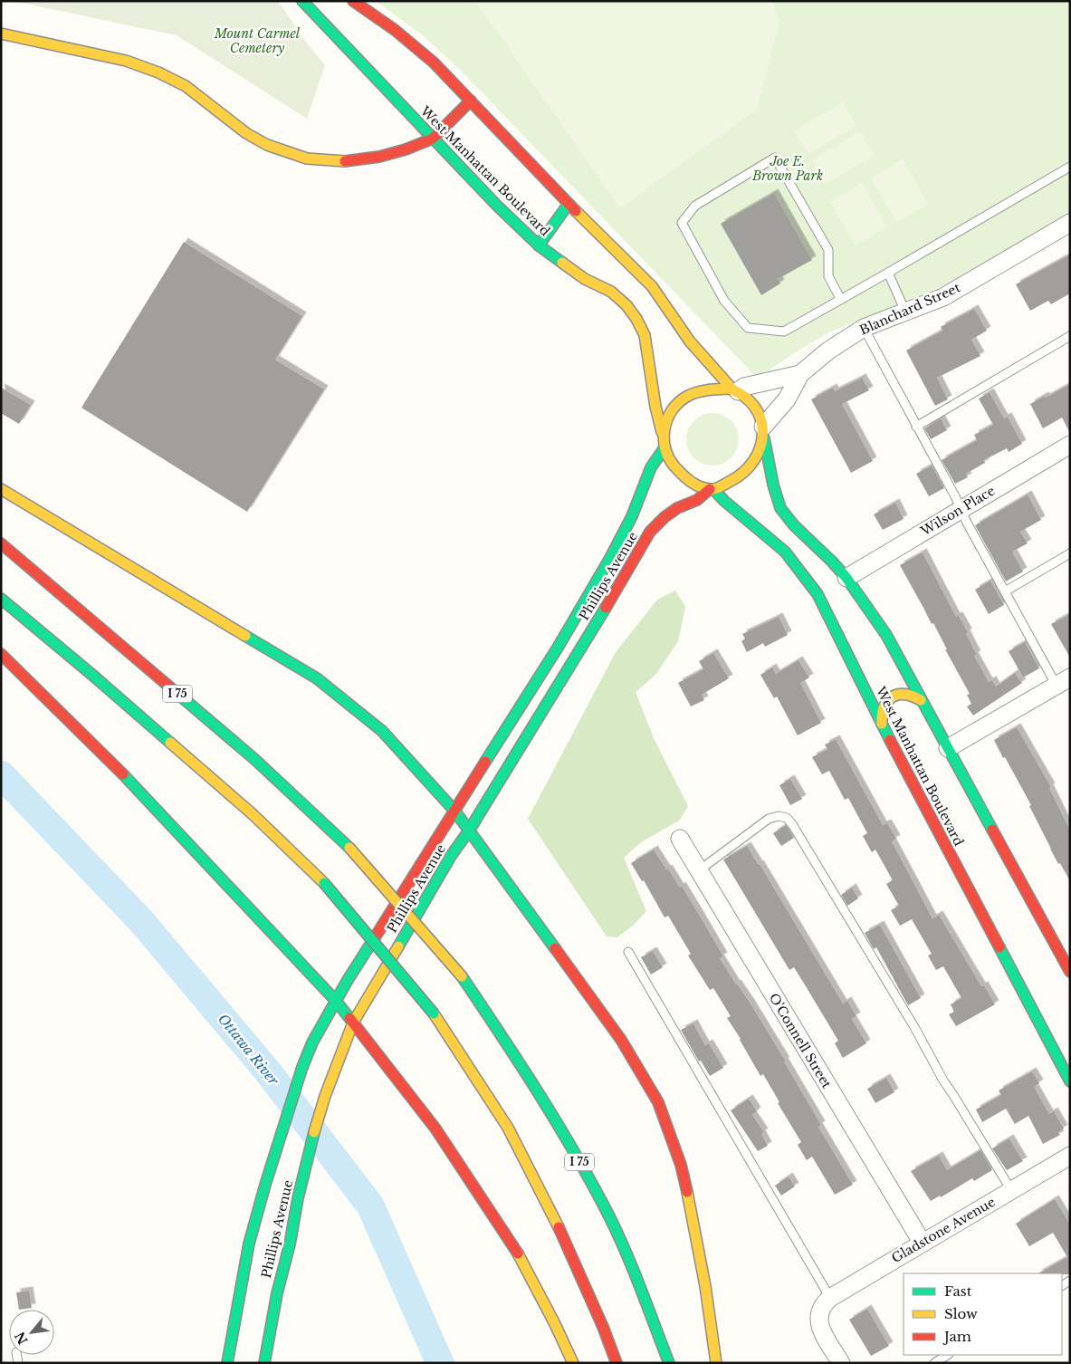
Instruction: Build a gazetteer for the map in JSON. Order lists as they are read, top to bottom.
{
  "streets": {
    "main road": ["West Manhattan Boulevard", "Phillips Avenue", "I 75"],
    "street": [
      "Blanchard Street",
      "Wilson Place",
      "O'Connell Street",
      "Gladstone Avenue"
    ]
  },
  "crossings": [
    ["West Manhattan Boulevard", "Phillips Avenue"],
    ["O'Connell Street", "Gladstone Avenue"]
  ],
  "water": ["Ottawa River"],
  "parks": ["Mount Carmel Cemetery", "Joe E. Brown Park"],
  "legend": ["Fast", "Slow", "Jam"],
  "north": "bottom left"
}
